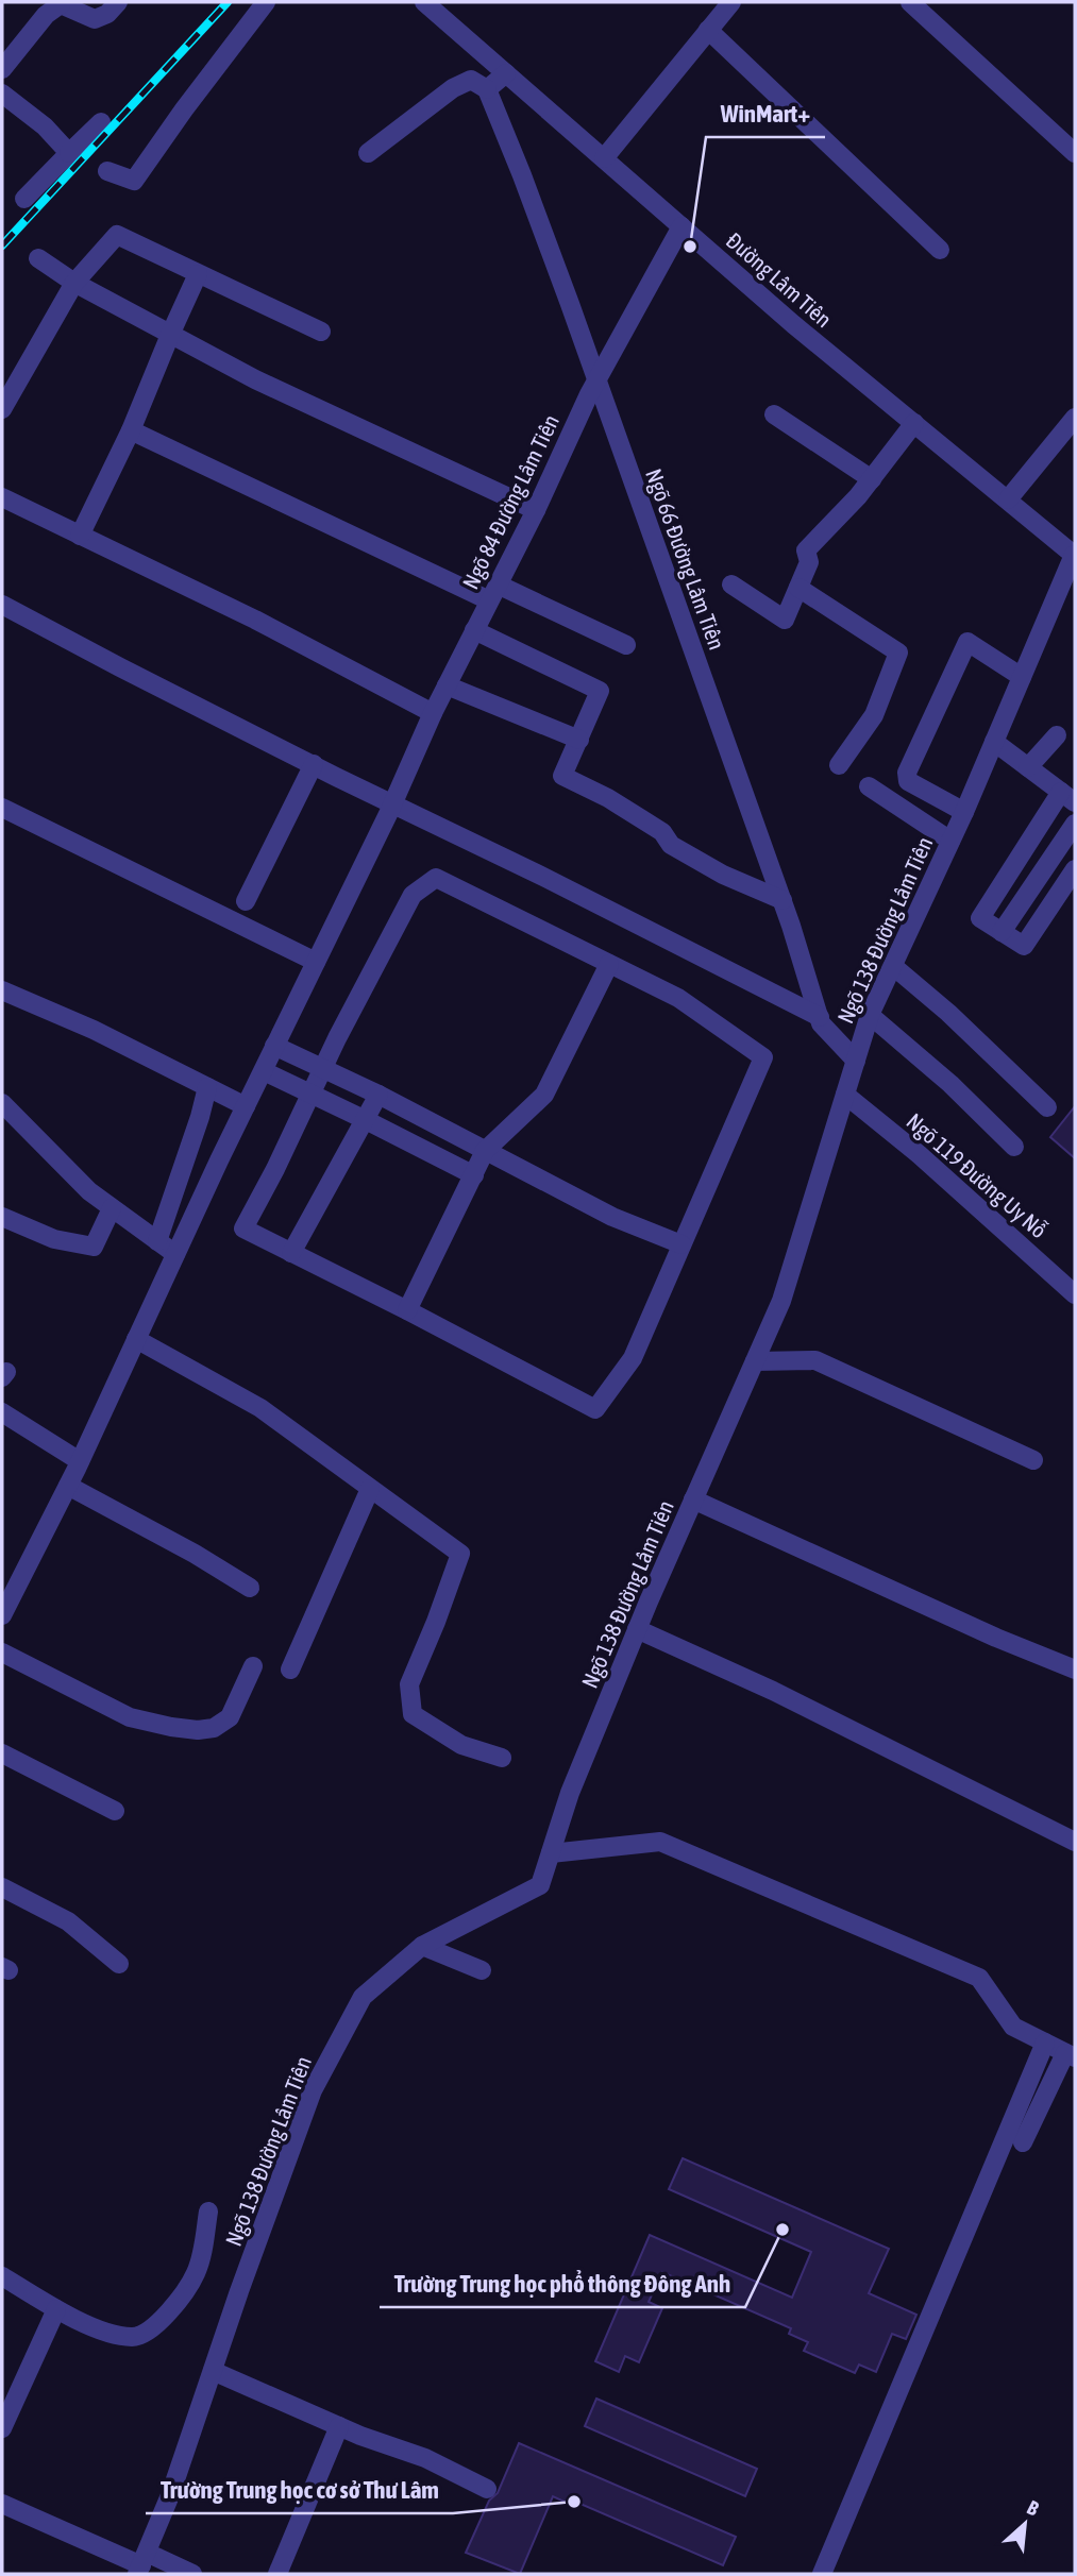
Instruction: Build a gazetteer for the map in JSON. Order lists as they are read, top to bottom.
{
  "streets": {
    "street": [
      "Đường Lâm Tiên",
      "Ngõ 84 Đường Lâm Tiên",
      "Ngõ 66 Đường Lâm Tiên",
      "Ngõ 138 Đường Lâm Tiên",
      "Ngõ 119 Đường Uy Nỗ"
    ]
  },
  "crossings": [
    ["Đường Lâm Tiên", "Ngõ 84 Đường Lâm Tiên"],
    ["Đường Lâm Tiên", "Ngõ 138 Đường Lâm Tiên"],
    ["Ngõ 84 Đường Lâm Tiên", "Ngõ 66 Đường Lâm Tiên"],
    ["Ngõ 66 Đường Lâm Tiên", "Ngõ 138 Đường Lâm Tiên"],
    ["Ngõ 138 Đường Lâm Tiên", "Ngõ 119 Đường Uy Nỗ"]
  ],
  "places": ["WinMart+", "Trường Trung học phổ thông Đông Anh", "Trường Trung học cơ sở Thư Lâm"],
  "north": "top right"
}
